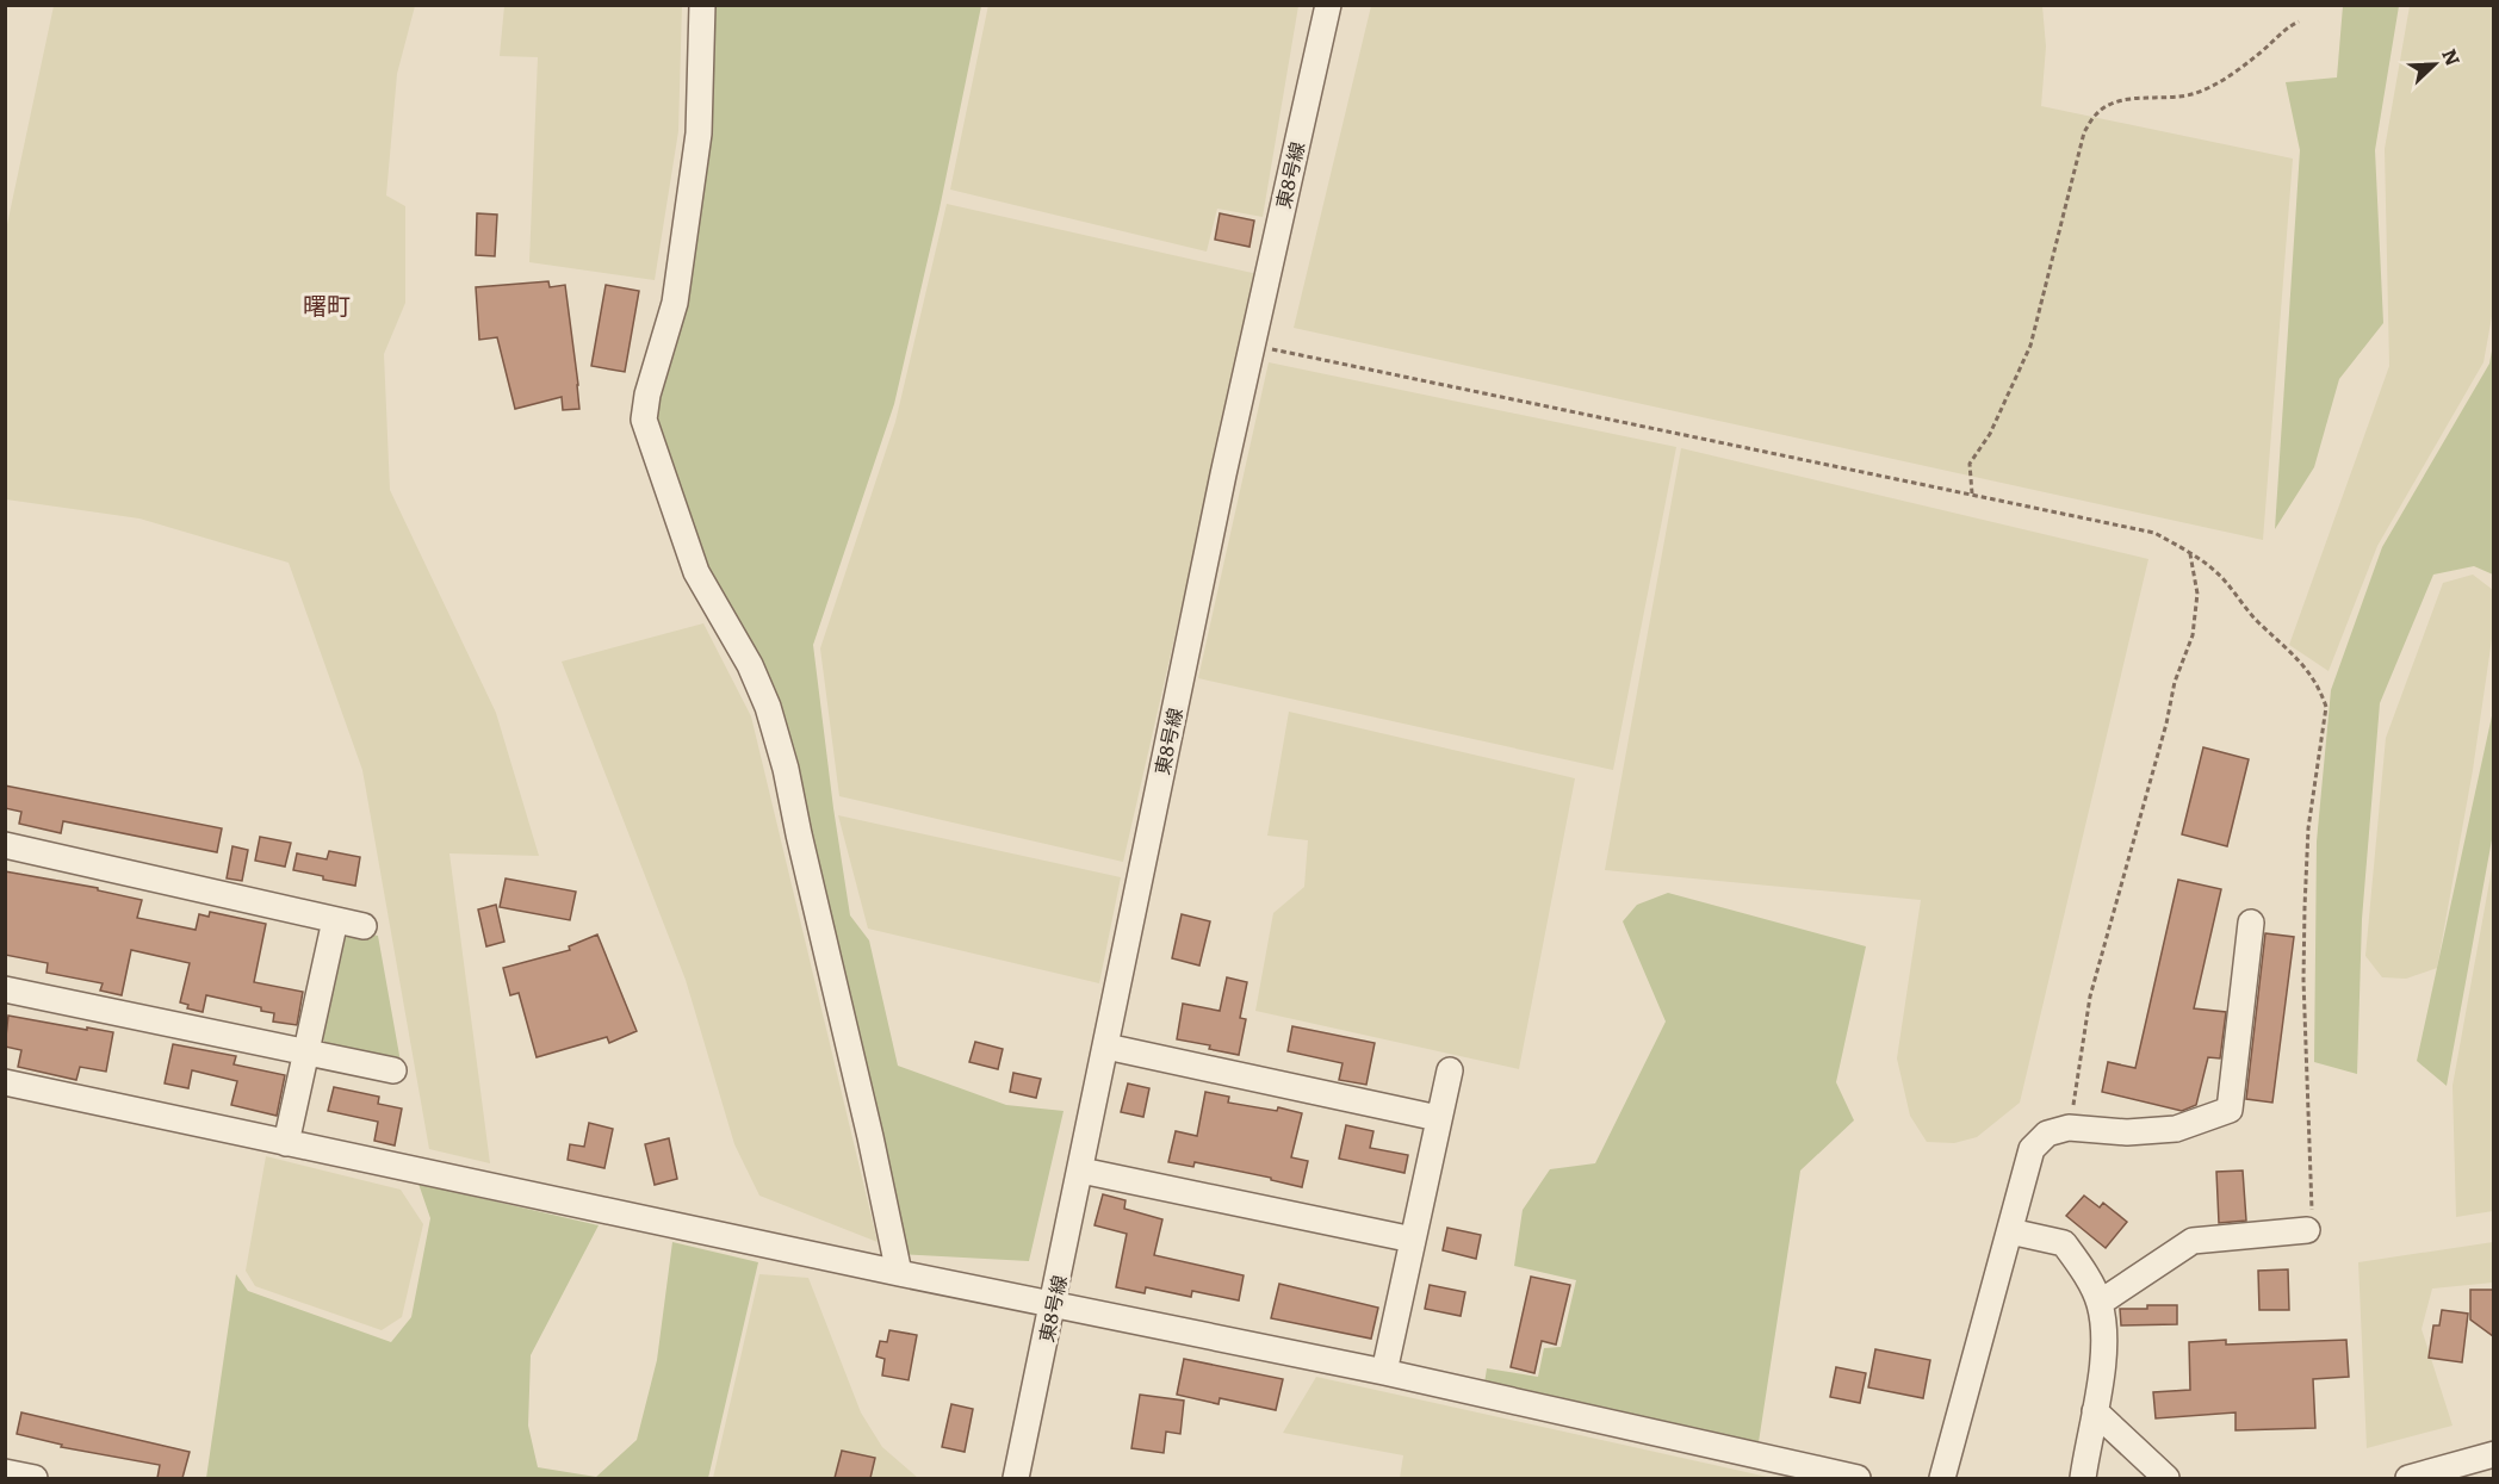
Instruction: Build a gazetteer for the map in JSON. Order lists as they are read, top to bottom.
{
  "streets": {
    "street": ["東8号線"]
  },
  "districts": ["曙町"],
  "north": "top right"
}
